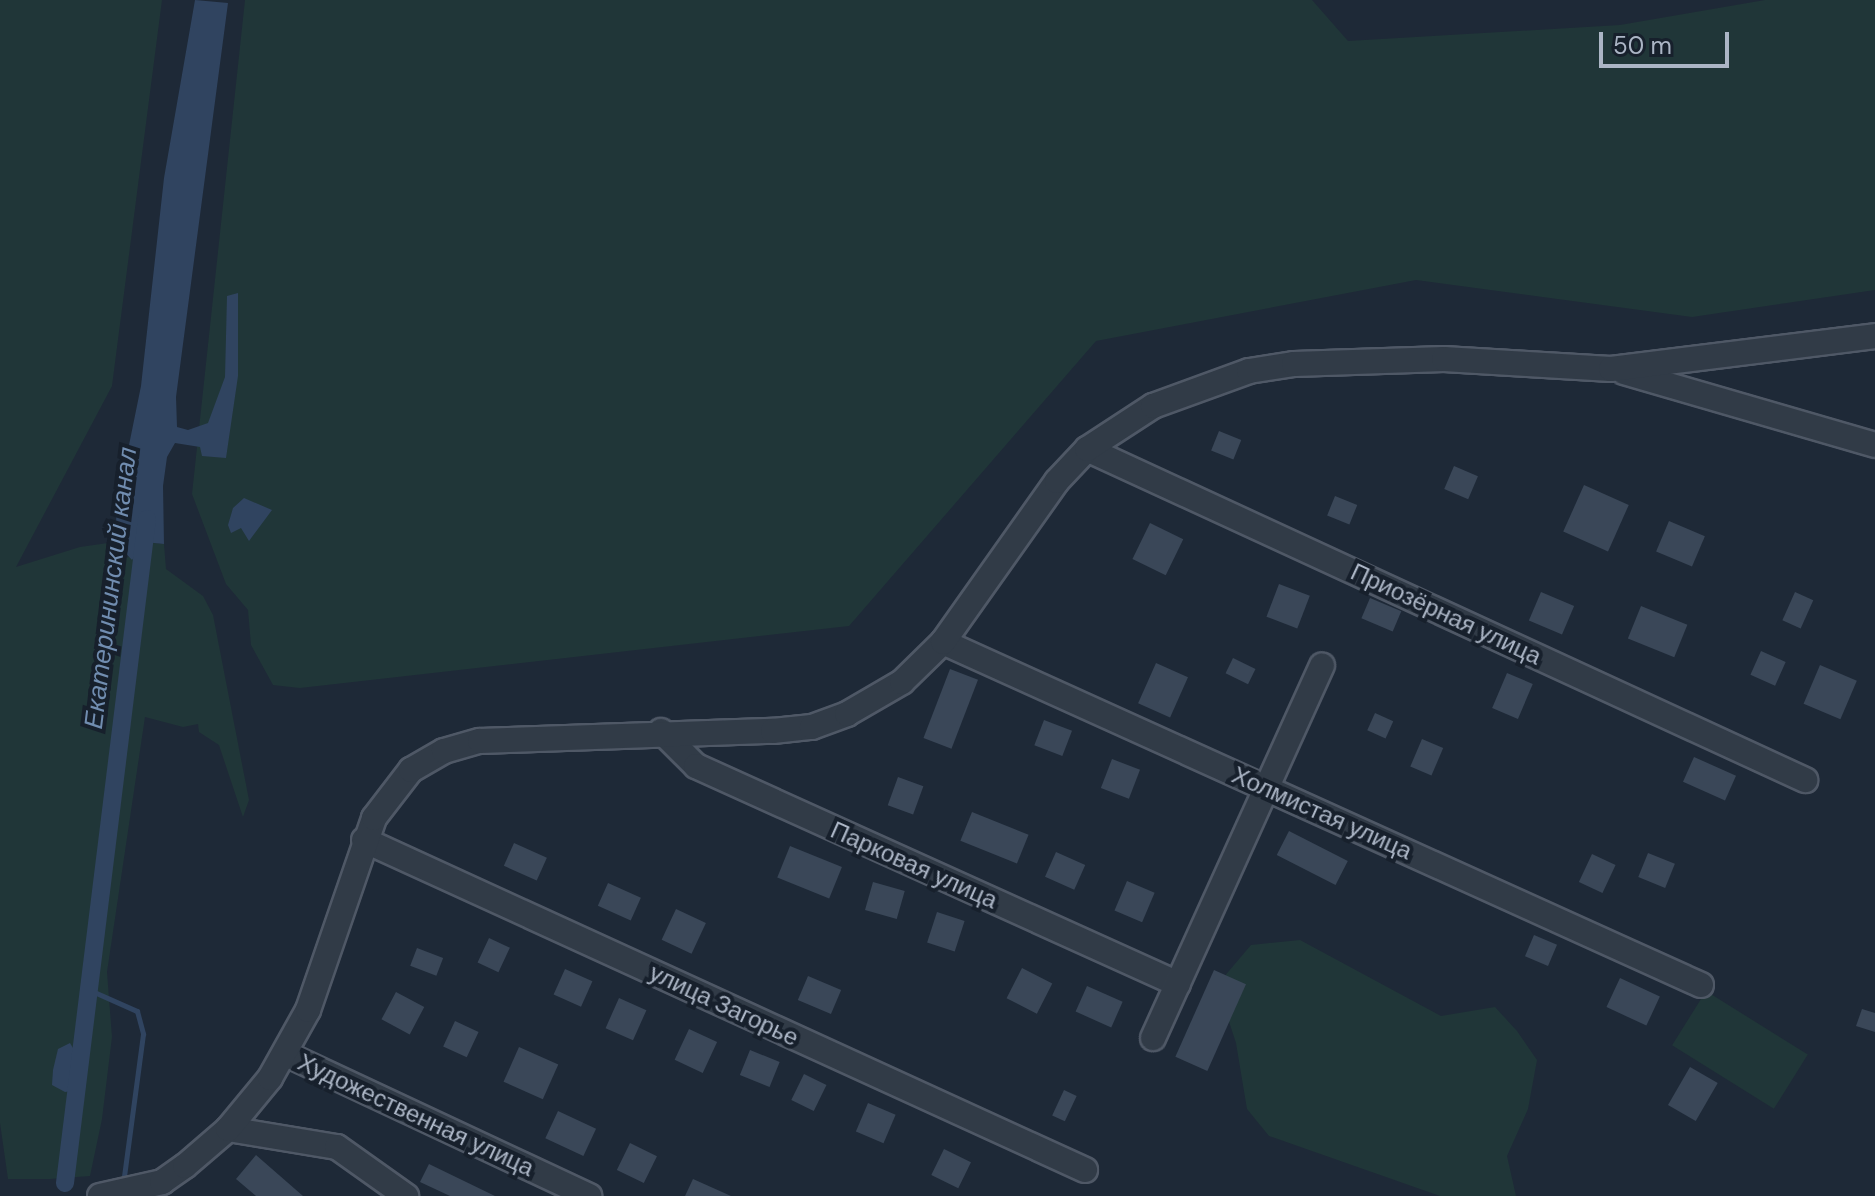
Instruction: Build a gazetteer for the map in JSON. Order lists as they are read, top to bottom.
{
  "streets": {
    "street": [
      "Приозёрная улица",
      "Холмистая улица",
      "Парковая улица",
      "улица Загорье",
      "Художественная улица"
    ]
  },
  "water": ["Екатерининский канал"],
  "scale_bar": "50 m"
}
